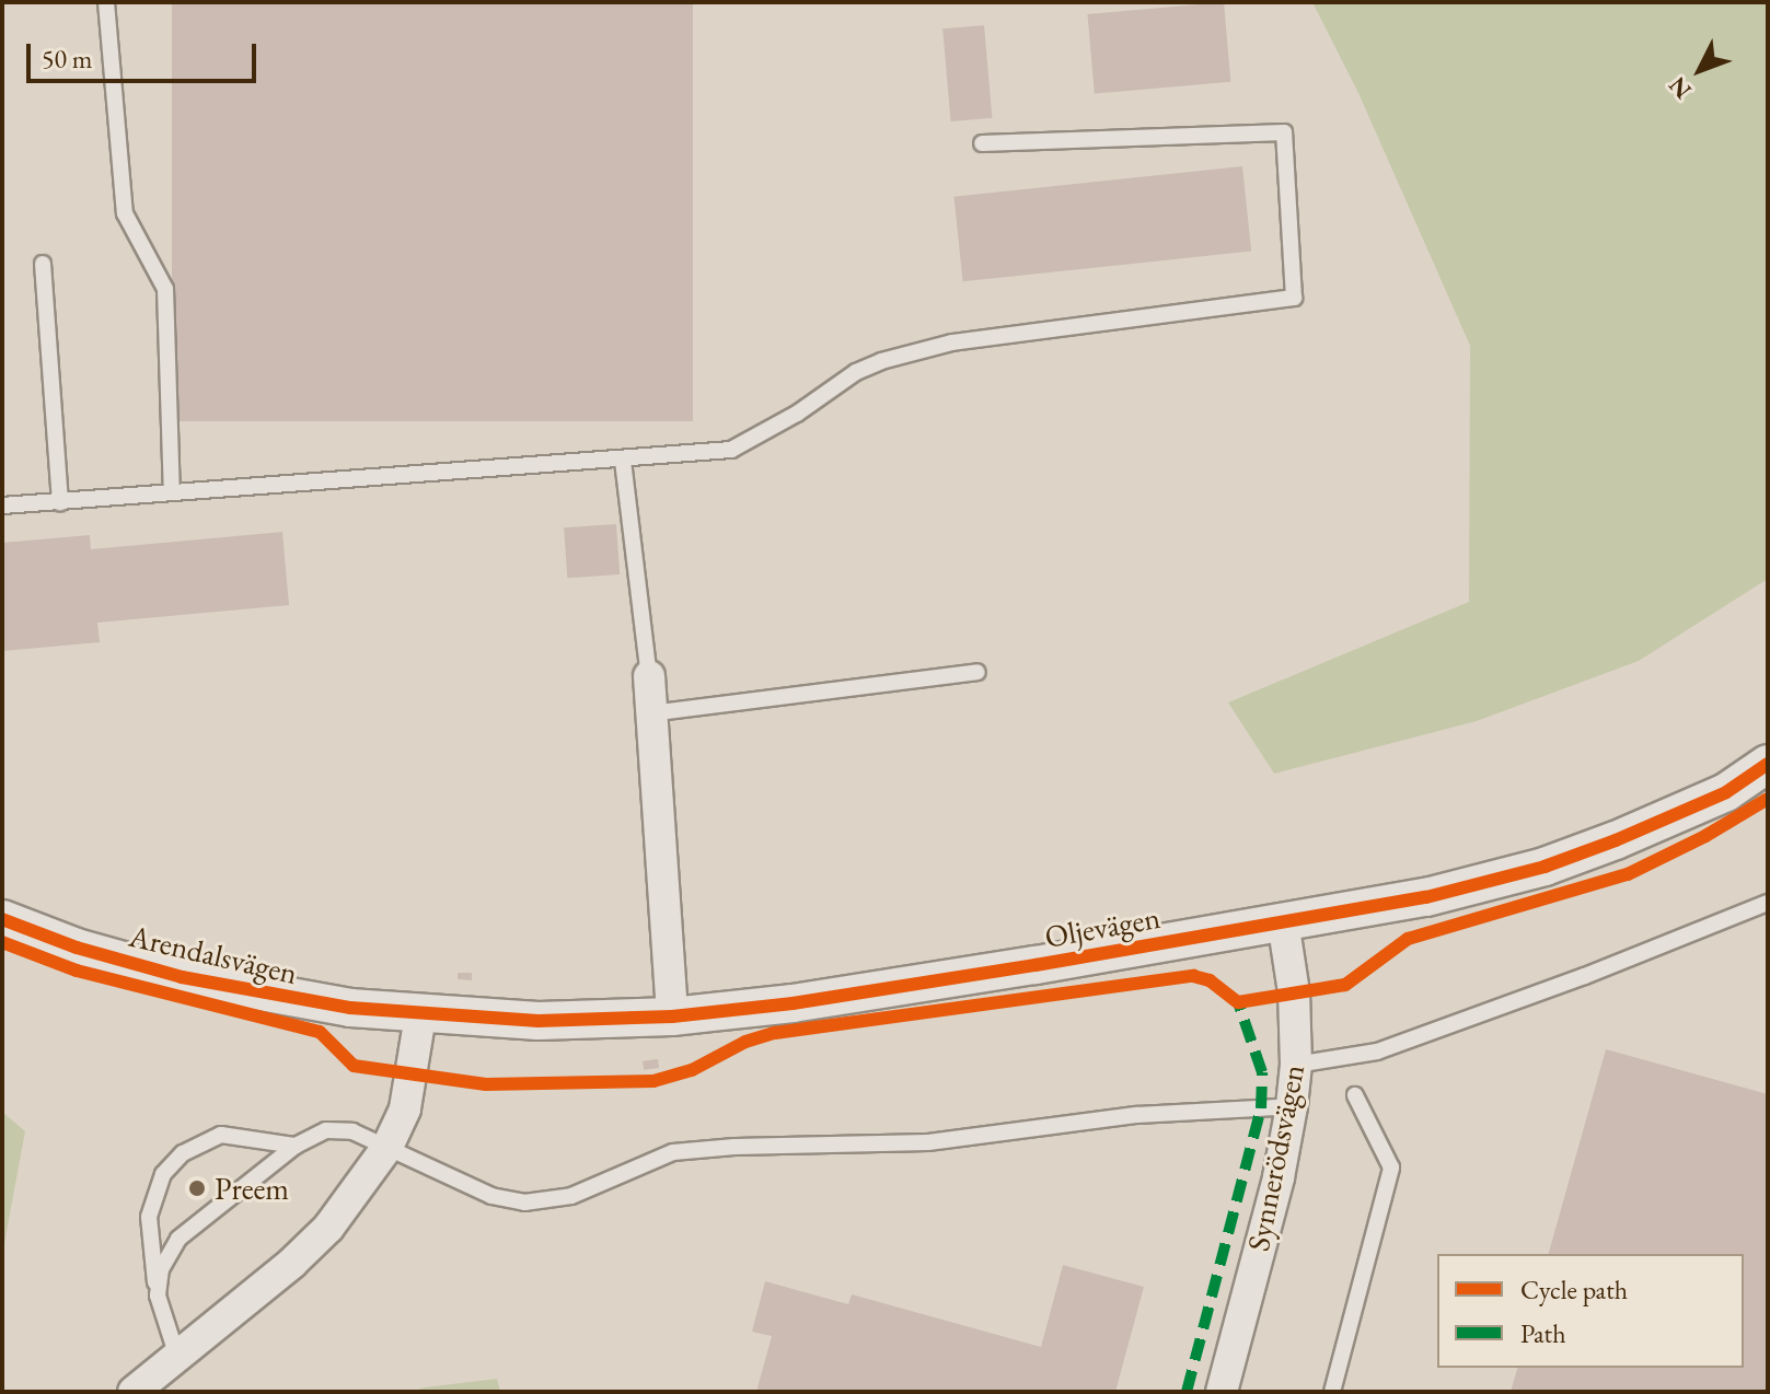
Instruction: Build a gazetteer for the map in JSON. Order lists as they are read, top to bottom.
{
  "streets": {
    "street": ["Oljevägen", "Arendalsvägen", "Synnerödsvägen"]
  },
  "crossings": [
    ["Oljevägen", "Arendalsvägen"],
    ["Oljevägen", "Synnerödsvägen"]
  ],
  "places": ["Preem"],
  "legend": ["Cycle path", "Path"],
  "scale_bar": "50 m",
  "north": "bottom left"
}
